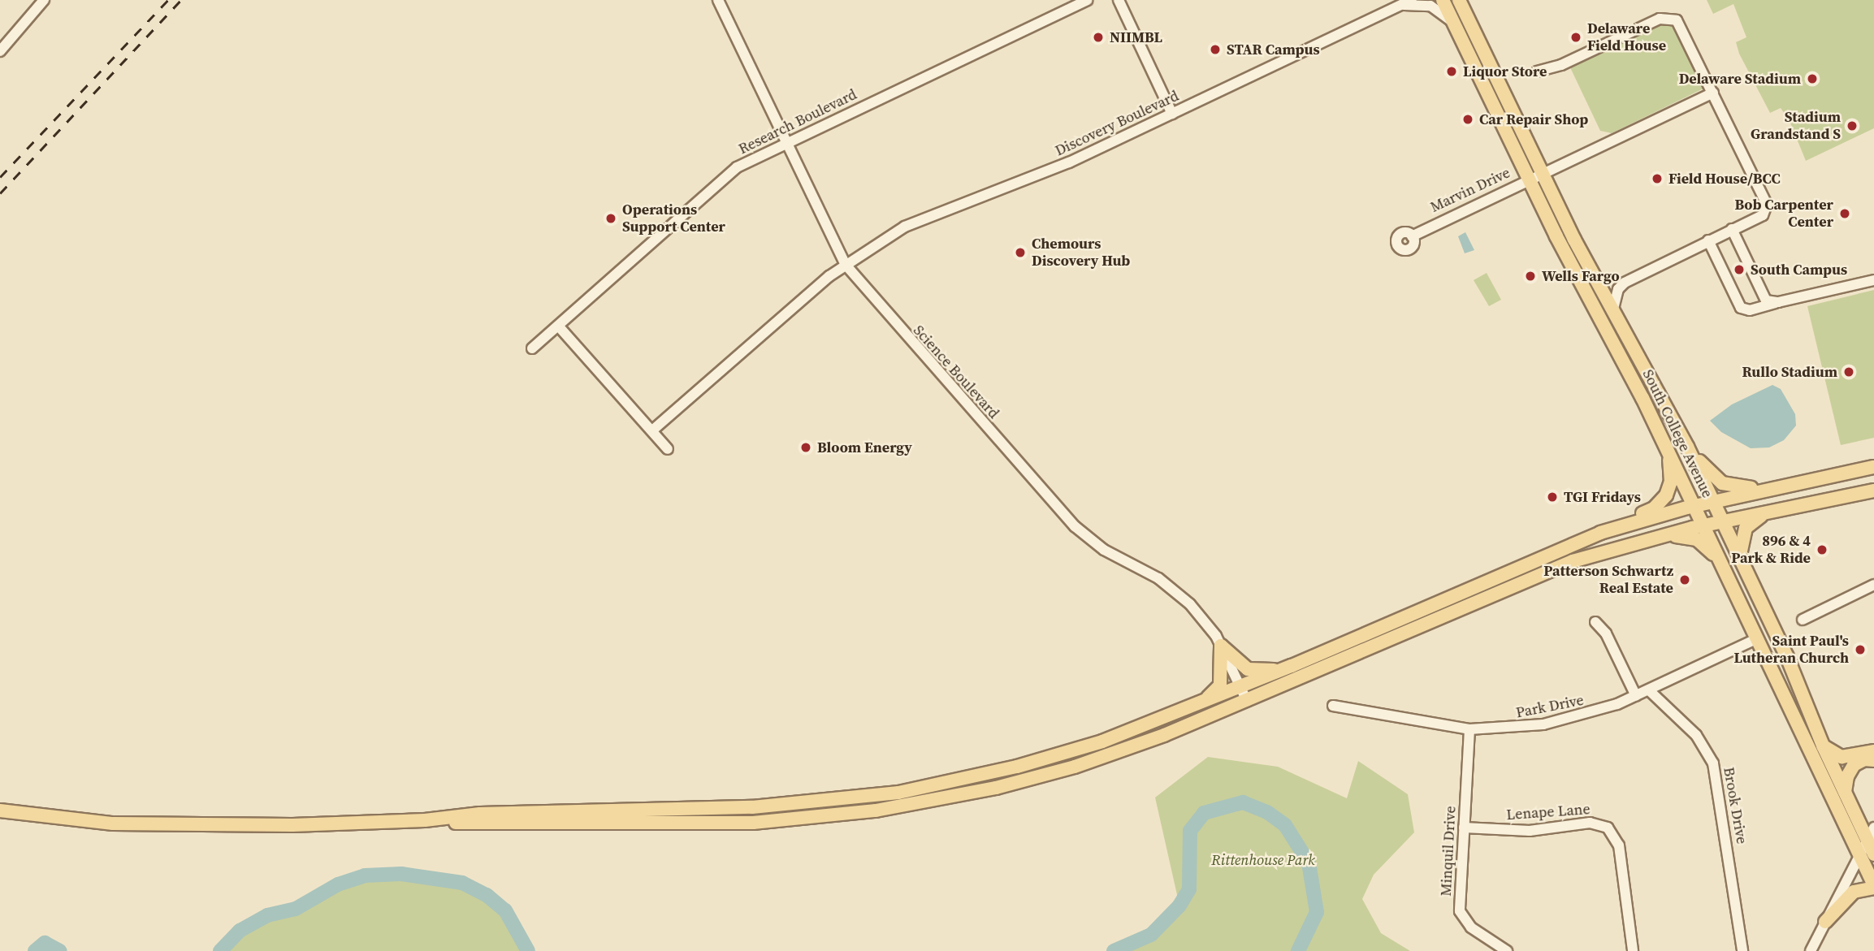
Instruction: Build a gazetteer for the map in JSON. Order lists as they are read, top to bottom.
{
  "streets": {
    "main road": ["South College Avenue"],
    "street": [
      "Research Boulevard",
      "Discovery Boulevard",
      "Marvin Drive",
      "Science Boulevard",
      "Park Drive",
      "Brook Drive",
      "Lenape Lane",
      "Minquil Drive"
    ]
  },
  "crossings": [
    ["Research Boulevard", "Science Boulevard"],
    ["Discovery Boulevard", "Science Boulevard"],
    ["Discovery Boulevard", "South College Avenue"],
    ["Marvin Drive", "South College Avenue"],
    ["South College Avenue", "Park Drive"],
    ["Park Drive", "Brook Drive"],
    ["Park Drive", "Minquil Drive"],
    ["Lenape Lane", "Minquil Drive"]
  ],
  "parks": ["Rittenhouse Park"],
  "places": [
    "NIIMBL",
    "Delaware Field House",
    "STAR Campus",
    "Liquor Store",
    "Delaware Stadium",
    "Car Repair Shop",
    "Stadium Grandstand S",
    "Field House/BCC",
    "Bob Carpenter Center",
    "Operations Support Center",
    "Chemours Discovery Hub",
    "South Campus",
    "Wells Fargo",
    "Rullo Stadium",
    "Bloom Energy",
    "TGI Fridays",
    "896 & 4 Park & Ride",
    "Patterson Schwartz Real Estate",
    "Saint Paul's Lutheran Church"
  ]
}
